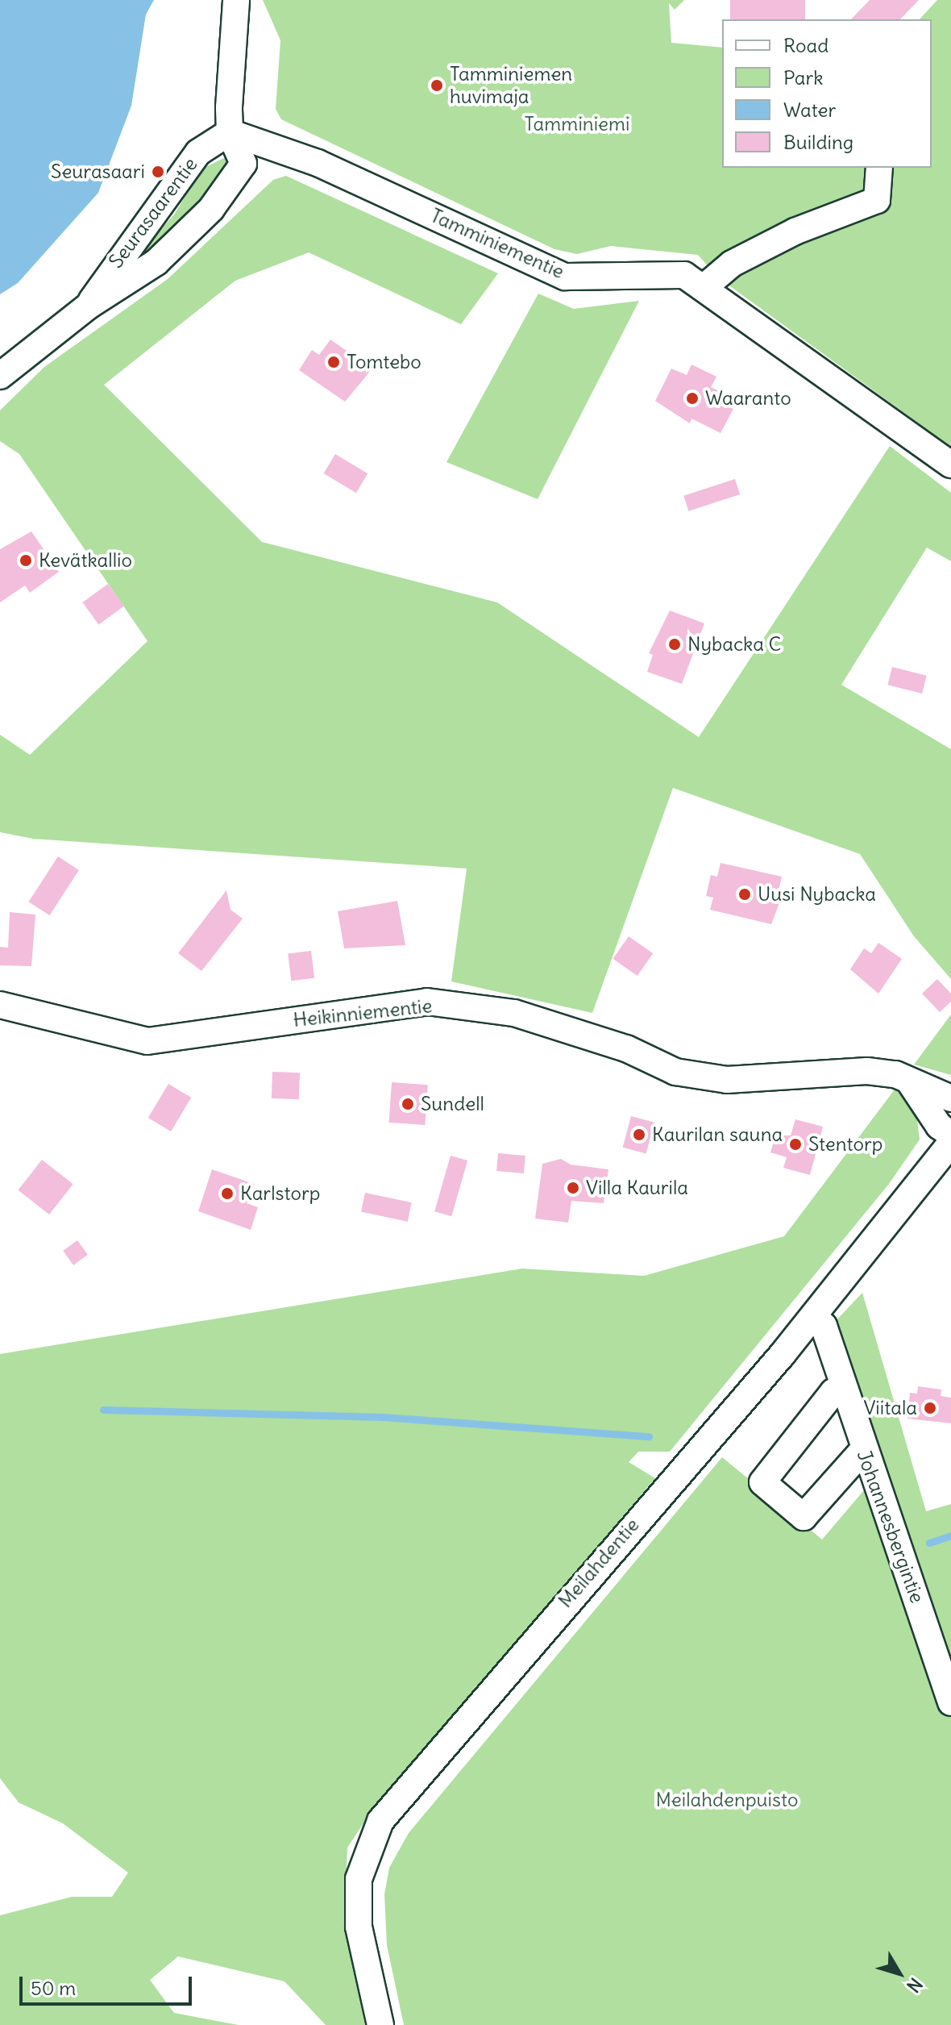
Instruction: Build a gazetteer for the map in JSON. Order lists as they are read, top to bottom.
{
  "streets": {
    "street": [
      "Seurasaarentie",
      "Tamminiementie",
      "Heikinniementie",
      "Johannesbergintie",
      "Meilahdentie"
    ]
  },
  "crossings": [
    ["Seurasaarentie", "Tamminiementie"],
    ["Johannesbergintie", "Meilahdentie"]
  ],
  "parks": ["Tamminiemi", "Meilahdenpuisto"],
  "places": [
    "Tamminiemen huvimaja",
    "Seurasaari",
    "Tomtebo",
    "Waaranto",
    "Kevätkallio",
    "Nybacka C",
    "Uusi Nybacka",
    "Sundell",
    "Kaurilan sauna",
    "Stentorp",
    "Villa Kaurila",
    "Karlstorp",
    "Viitala"
  ],
  "legend": [
    "Road",
    "Park",
    "Water",
    "Building"
  ],
  "scale_bar": "50 m",
  "north": "bottom right"
}
